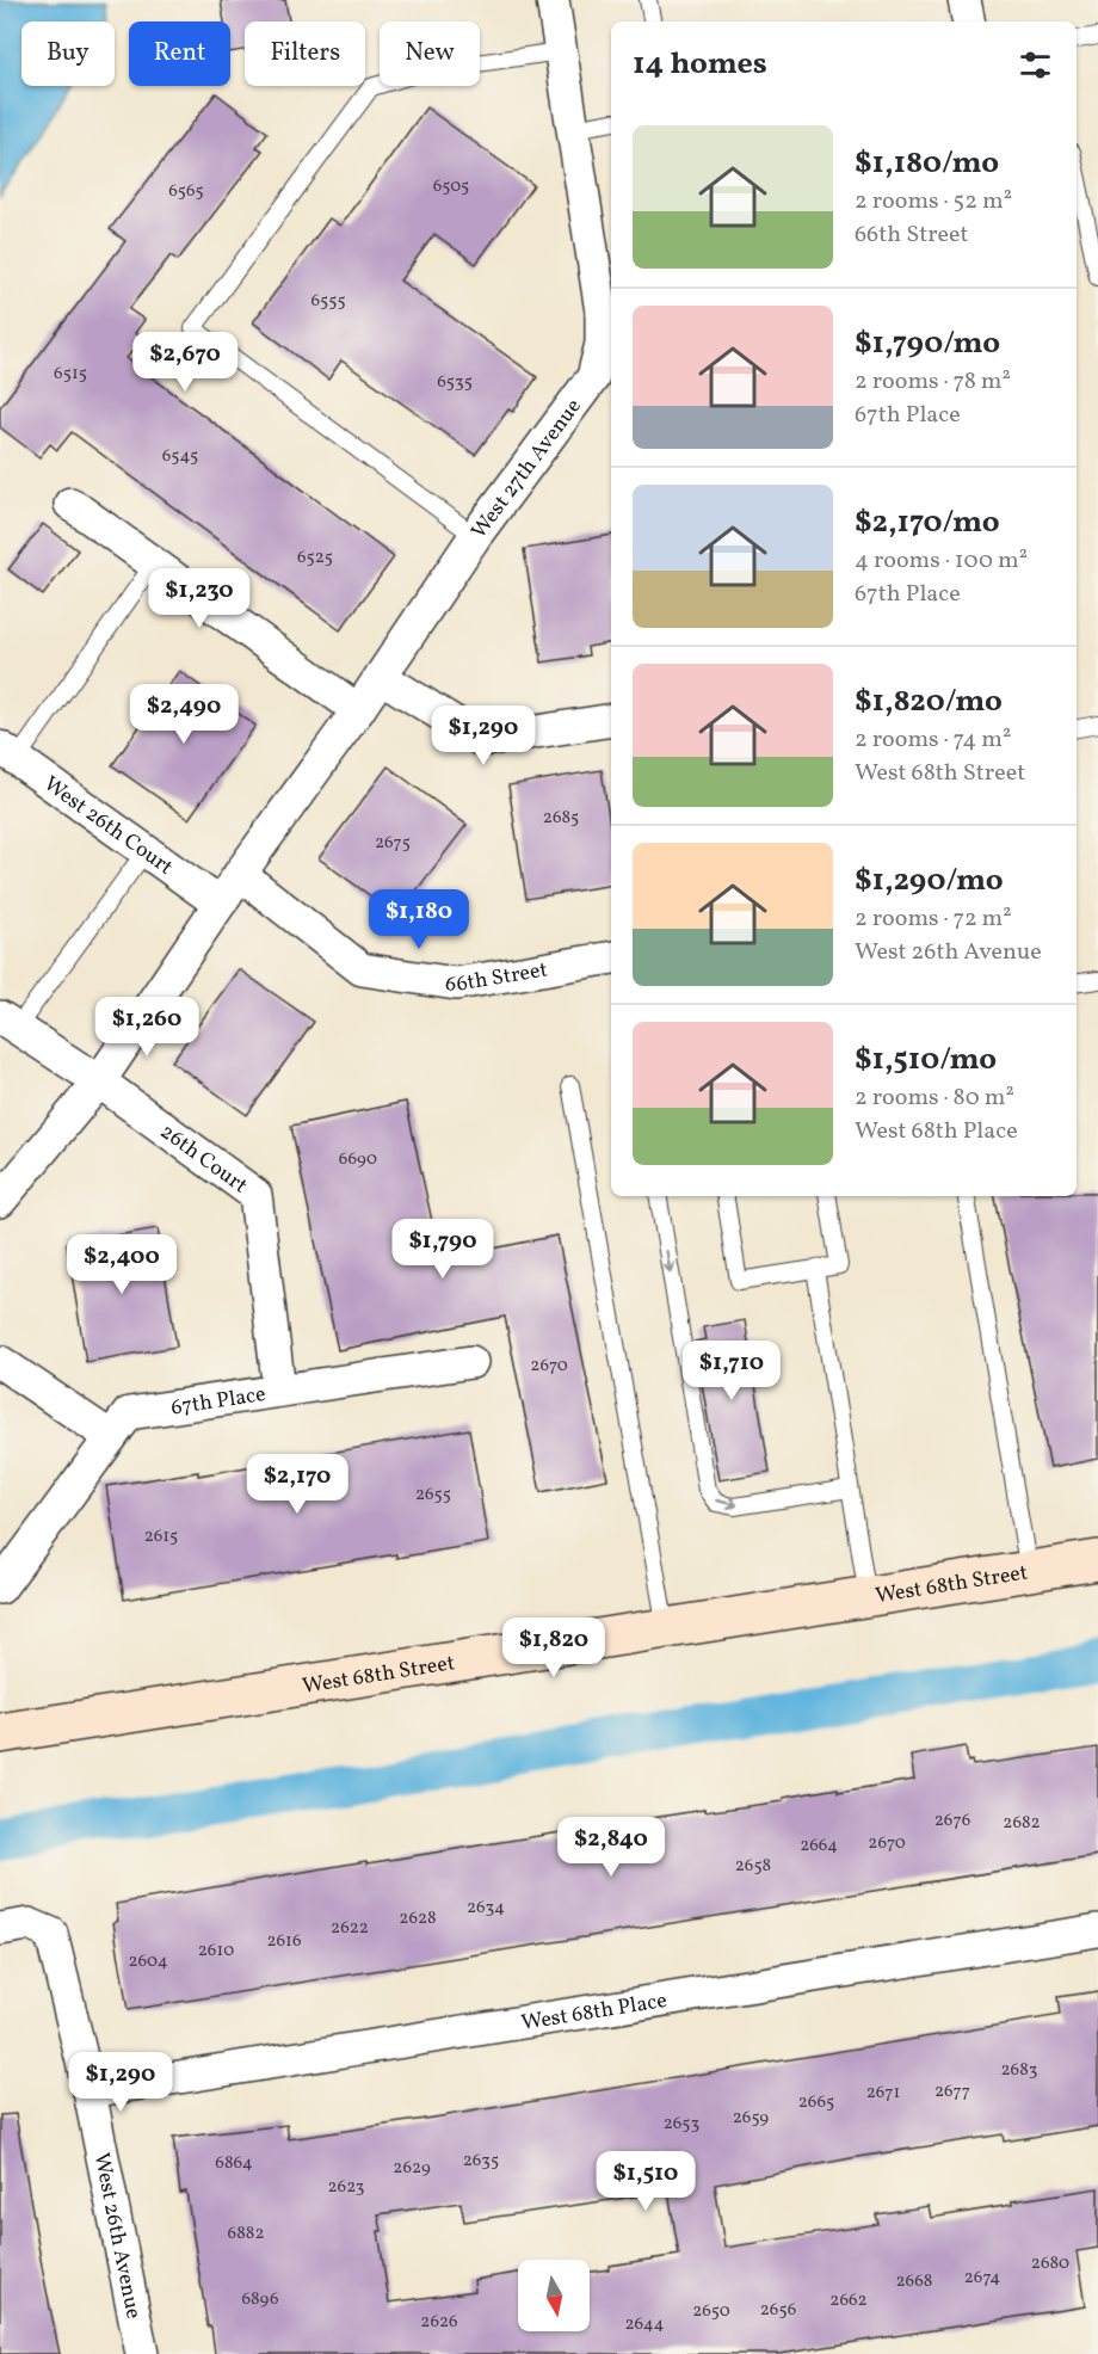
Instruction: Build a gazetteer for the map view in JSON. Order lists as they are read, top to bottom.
{
  "streets": {
    "main road": ["West 68th Street"],
    "street": [
      "West 27th Avenue",
      "West 26th Court",
      "66th Street",
      "26th Court",
      "67th Place",
      "West 68th Place",
      "West 26th Avenue"
    ]
  },
  "crossings": [
    ["West 27th Avenue", "West 26th Court"],
    ["West 27th Avenue", "66th Street"],
    ["West 27th Avenue", "26th Court"],
    ["26th Court", "67th Place"],
    ["West 68th Place", "West 26th Avenue"]
  ],
  "house_numbers": [
    "6505",
    "6565",
    "6555",
    "6515",
    "6535",
    "6545",
    "6525",
    "2685",
    "2675",
    "6690",
    "2670",
    "2655",
    "2615",
    "2676",
    "2682",
    "2670",
    "2664",
    "2658",
    "2634",
    "2628",
    "2622",
    "2616",
    "2610",
    "2604",
    "2683",
    "2677",
    "2671",
    "2665",
    "2659",
    "2653",
    "2635",
    "6864",
    "2629",
    "2623",
    "6882",
    "2680",
    "2674",
    "2668",
    "6896",
    "2662",
    "2656",
    "2650",
    "2626",
    "2644"
  ],
  "north": "bottom",
  "page": {
    "chip": [
      "Buy",
      "Rent",
      "Filters",
      "New"
    ],
    "heading": "14 homes",
    "list": [
      {
        "name": "$1,180/mo",
        "note": "2 rooms · 52 m² · 66th Street"
      },
      {
        "name": "$1,790/mo",
        "note": "2 rooms · 78 m² · 67th Place"
      },
      {
        "name": "$2,170/mo",
        "note": "4 rooms · 100 m² · 67th Place"
      },
      {
        "name": "$1,820/mo",
        "note": "2 rooms · 74 m² · West 68th Street"
      },
      {
        "name": "$1,290/mo",
        "note": "2 rooms · 72 m² · West 26th Avenue"
      },
      {
        "name": "$1,510/mo",
        "note": "2 rooms · 80 m² · West 68th Place"
      }
    ],
    "price": [
      "$2,670",
      "$1,230",
      "$2,490",
      "$1,290",
      "$1,180",
      "$1,260",
      "$1,790",
      "$2,400",
      "$1,710",
      "$2,170",
      "$1,820",
      "$2,840",
      "$1,290",
      "$1,510"
    ]
  }
}
